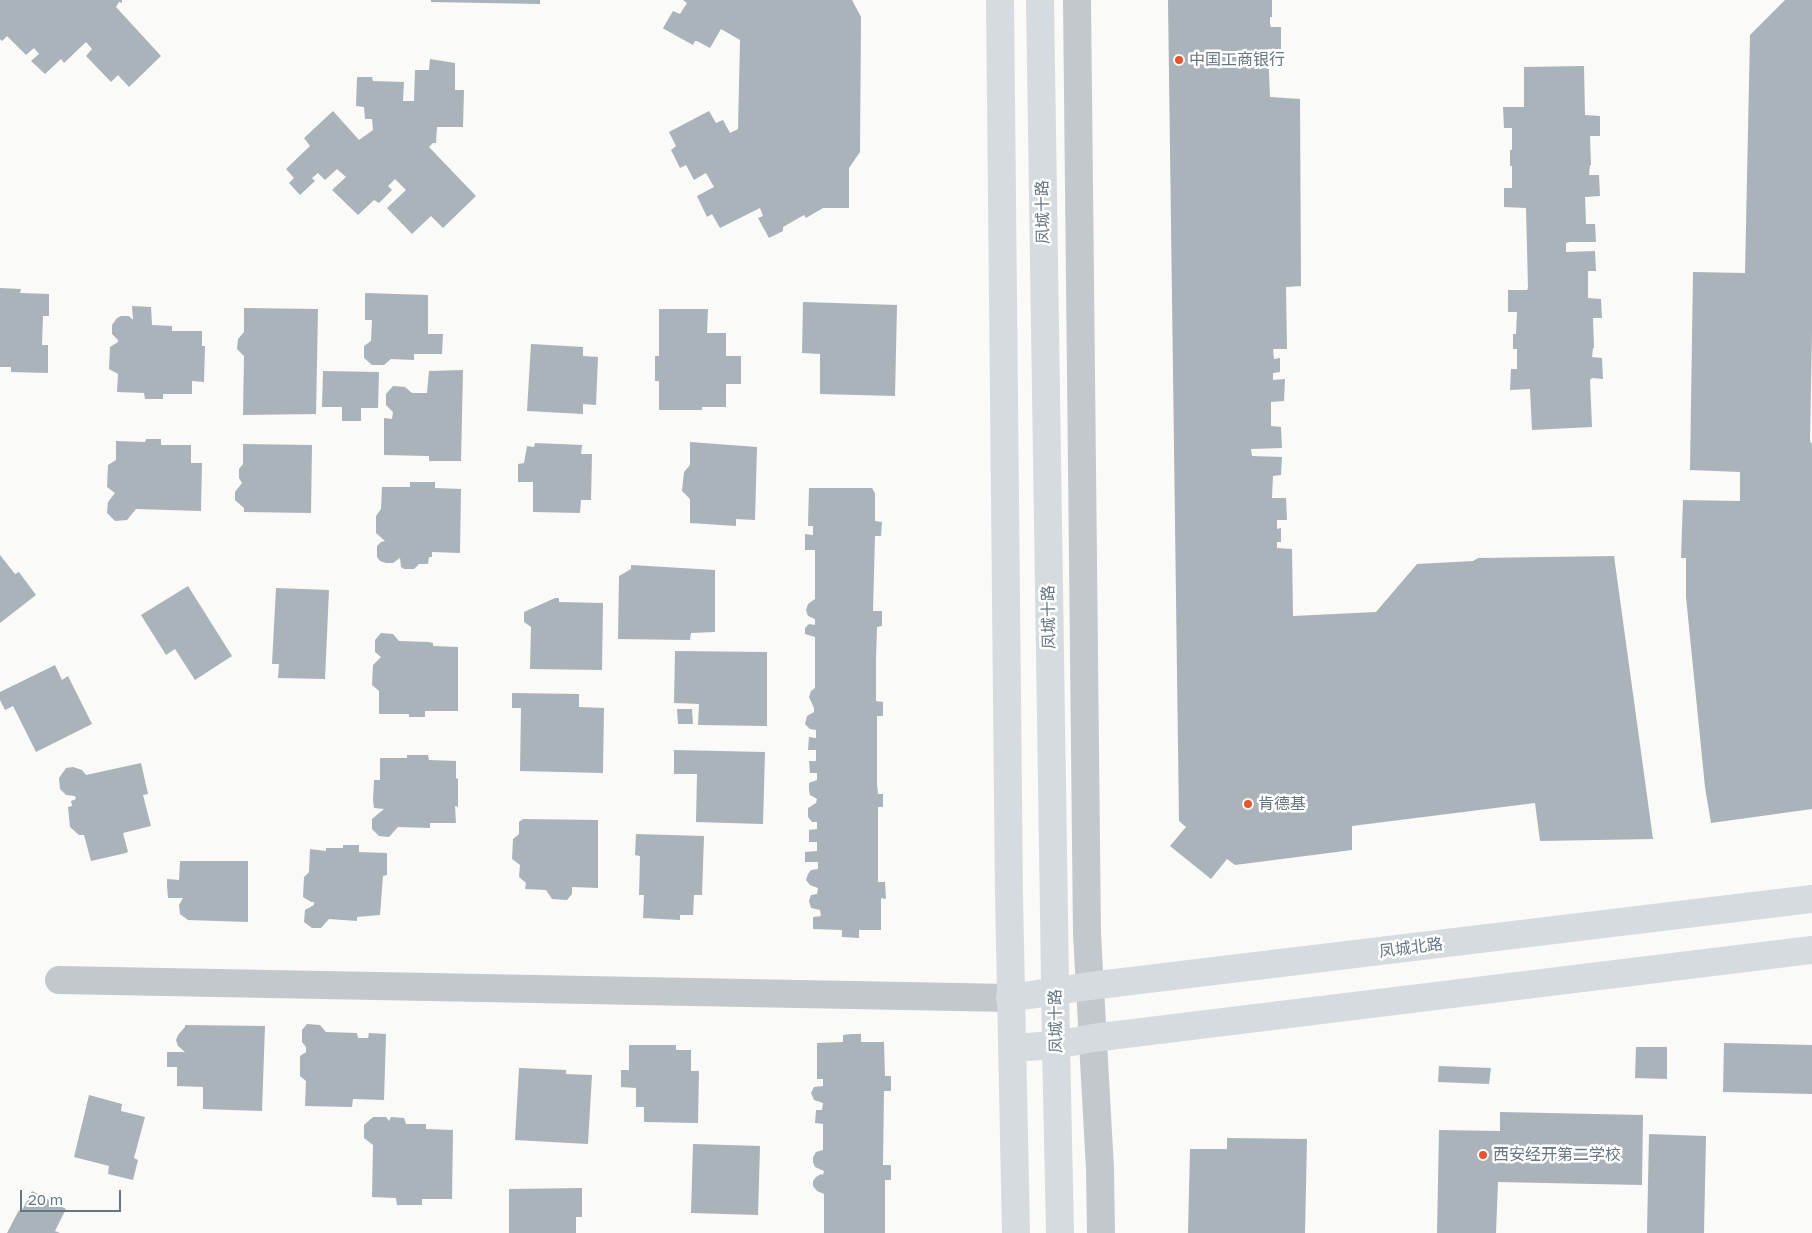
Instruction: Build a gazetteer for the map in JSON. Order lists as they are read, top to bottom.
{
  "streets": {
    "main road": ["凤城十路", "凤城北路"]
  },
  "crossings": [
    ["凤城十路", "凤城北路"]
  ],
  "places": ["中国工商银行", "肯德基", "西安经开第二学校"],
  "scale_bar": "20 m"
}
